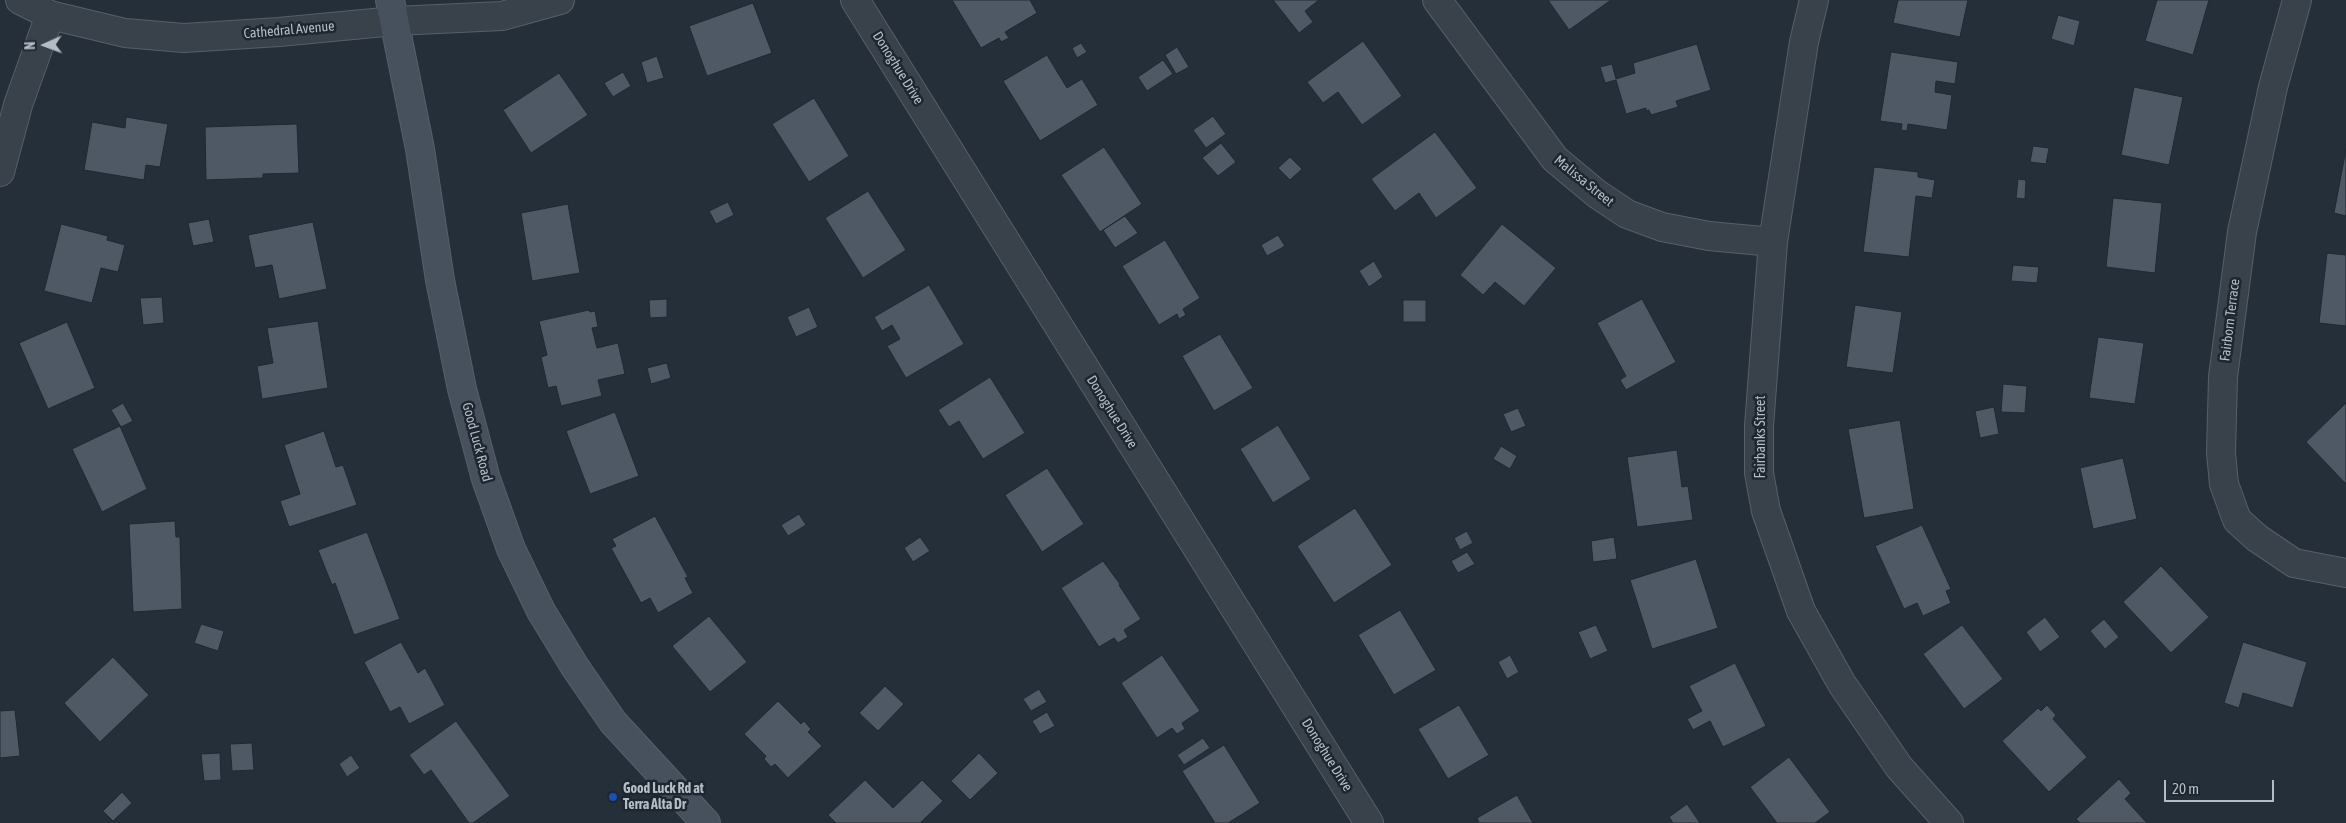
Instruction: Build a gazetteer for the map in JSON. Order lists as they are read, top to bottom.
{
  "streets": {
    "main road": ["Good Luck Road"],
    "street": [
      "Cathedral Avenue",
      "Donoghue Drive",
      "Malissa Street",
      "Fairborn Terrace",
      "Fairbanks Street"
    ]
  },
  "crossings": [
    ["Cathedral Avenue", "Good Luck Road"],
    ["Malissa Street", "Fairbanks Street"]
  ],
  "places": ["Good Luck Rd at Terra Alta Dr"],
  "scale_bar": "20 m",
  "north": "left"
}
